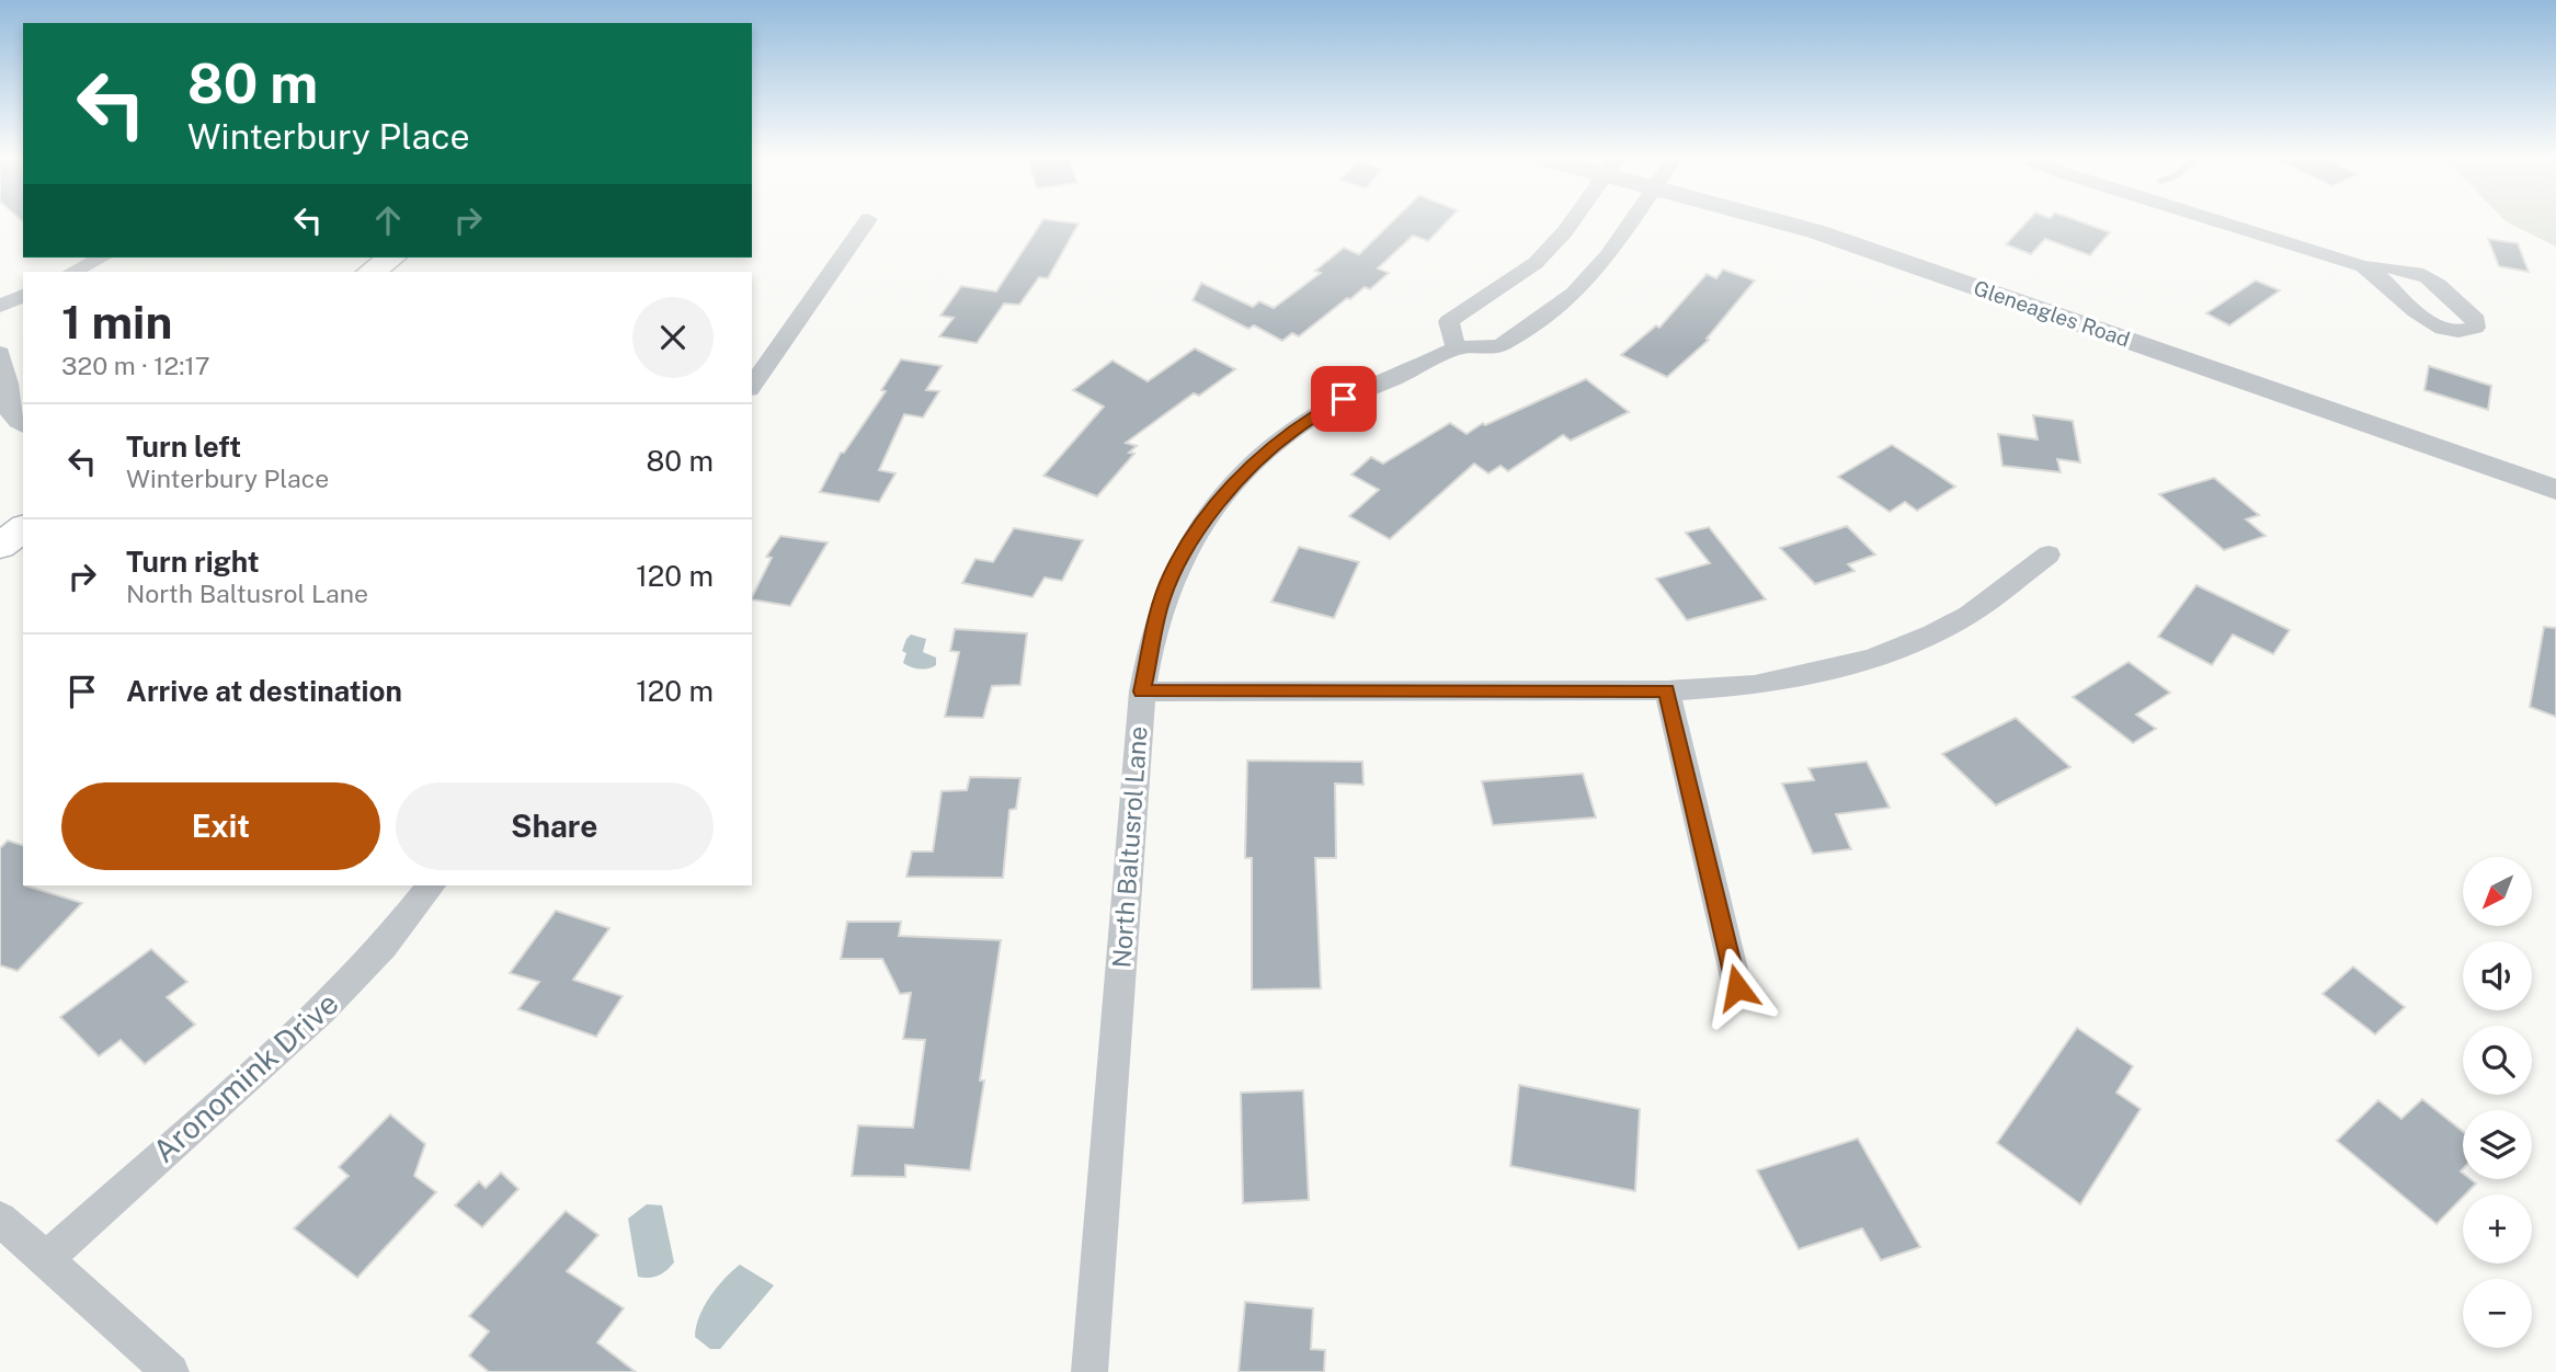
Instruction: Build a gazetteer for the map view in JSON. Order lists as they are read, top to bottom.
{
  "streets": {
    "street": ["Gleneagles Road", "North Baltusrol Lane", "Aronomink Drive"]
  },
  "north": "bottom left",
  "page": {
    "turn": ["80 m", "Winterbury Place"],
    "heading": ["1 min", "320 m · 12:17"],
    "list": [
      {
        "name": "Turn left",
        "note": "Winterbury Place",
        "value": "80 m"
      },
      {
        "name": "Turn right",
        "note": "North Baltusrol Lane",
        "value": "120 m"
      },
      {
        "name": "Arrive at destination",
        "value": "120 m"
      }
    ],
    "buttons": ["Exit", "Share"],
    "map_buttons": ["+", "−"]
  }
}
